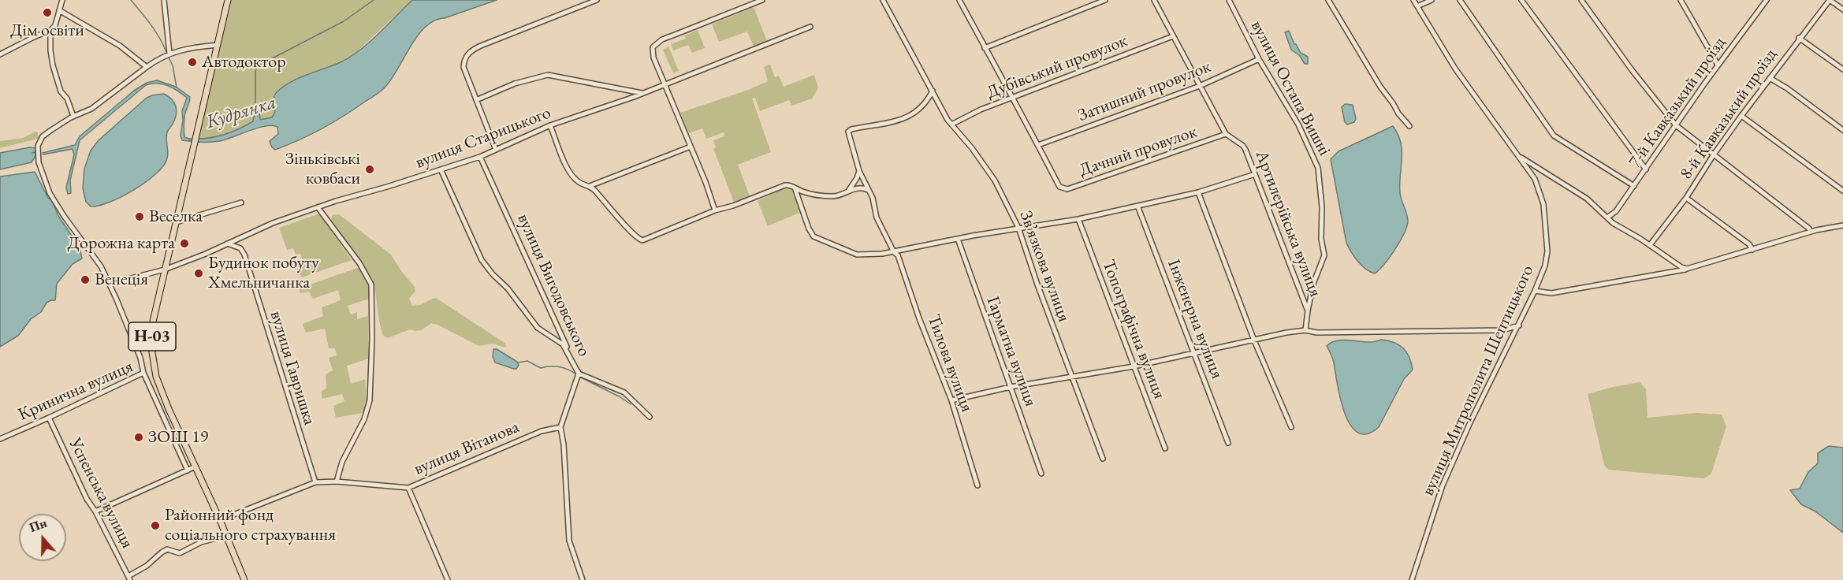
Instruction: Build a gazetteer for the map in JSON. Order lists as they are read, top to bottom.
{
  "streets": {
    "main road": ["Н-03"],
    "street": [
      "Дубівський провулок",
      "вулиця Остапа Вишні",
      "Затишний провулок",
      "7-й Кавказький проїзд",
      "8-й Кавказький проїзд",
      "вулиця Старицького",
      "Дачний провулок",
      "Артилерійська вулиця",
      "Звʼязкова вулиця",
      "вулиця Вигодовського",
      "Інженерна вулиця",
      "Топографічна вулиця",
      "Гарматна вулиця",
      "Тилова вулиця",
      "вулиця Гавришка",
      "вулиця Митрополита Шептицького",
      "Кринична вулиця",
      "вулиця Вітанова",
      "Успенська вулиця"
    ]
  },
  "crossings": [
    ["Дубівський провулок", "Звʼязкова вулиця"],
    ["вулиця Остапа Вишні", "Затишний провулок"],
    ["вулиця Остапа Вишні", "Артилерійська вулиця"],
    ["Затишний провулок", "Дачний провулок"],
    ["вулиця Старицького", "вулиця Вигодовського"],
    ["вулиця Старицького", "Н-03"],
    ["вулиця Старицького", "вулиця Гавришка"],
    ["Дачний провулок", "Артилерійська вулиця"],
    ["Звʼязкова вулиця", "Тилова вулиця"],
    ["Н-03", "вулиця Вітанова"],
    ["вулиця Гавришка", "вулиця Вітанова"],
    ["Кринична вулиця", "Успенська вулиця"]
  ],
  "water": ["Кудрянка"],
  "places": [
    "Дім освіти",
    "Автодоктор",
    "Зіньківські ковбаси",
    "Веселка",
    "Дорожна карта",
    "Будинок побуту Хмельничанка",
    "Венеція",
    "ЗОШ 19",
    "Районний фонд соціального страхування"
  ],
  "north": "top"
}
